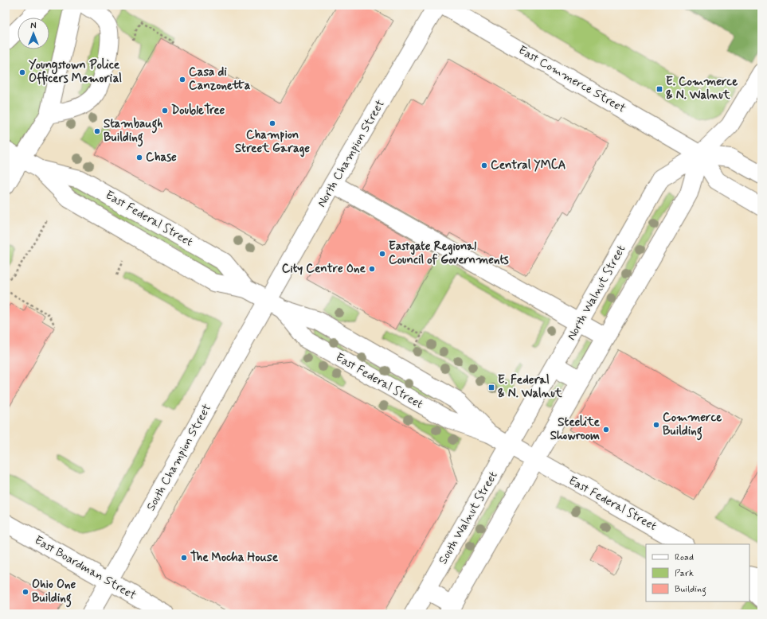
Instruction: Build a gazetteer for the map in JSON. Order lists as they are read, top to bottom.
{
  "streets": {
    "street": [
      "East Commerce Street",
      "North Champion Street",
      "East Federal Street",
      "North Walnut Street",
      "South Champion Street",
      "South Walnut Street",
      "East Boardman Street"
    ]
  },
  "crossings": [
    ["East Commerce Street", "North Walnut Street"],
    ["North Champion Street", "East Federal Street"],
    ["North Champion Street", "South Champion Street"],
    ["East Federal Street", "North Walnut Street"],
    ["East Federal Street", "South Champion Street"],
    ["East Federal Street", "South Walnut Street"],
    ["North Walnut Street", "South Walnut Street"],
    ["South Champion Street", "East Boardman Street"]
  ],
  "places": {
    "other": [
      "Youngstown Police Officers Memorial",
      "Casa di Canzonetta",
      "DoubleTree",
      "Champion Street Garage",
      "Stambaugh Building",
      "Chase",
      "Central YMCA",
      "Eastgate Regional Council of Governments",
      "City Centre One",
      "Commerce Building",
      "Steelite Showroom",
      "The Mocha House",
      "Ohio One Building"
    ],
    "transit": ["E. Commerce & N. Walnut", "E. Federal & N. Walnut"]
  },
  "legend": ["Road", "Park", "Building"],
  "north": "top"
}
